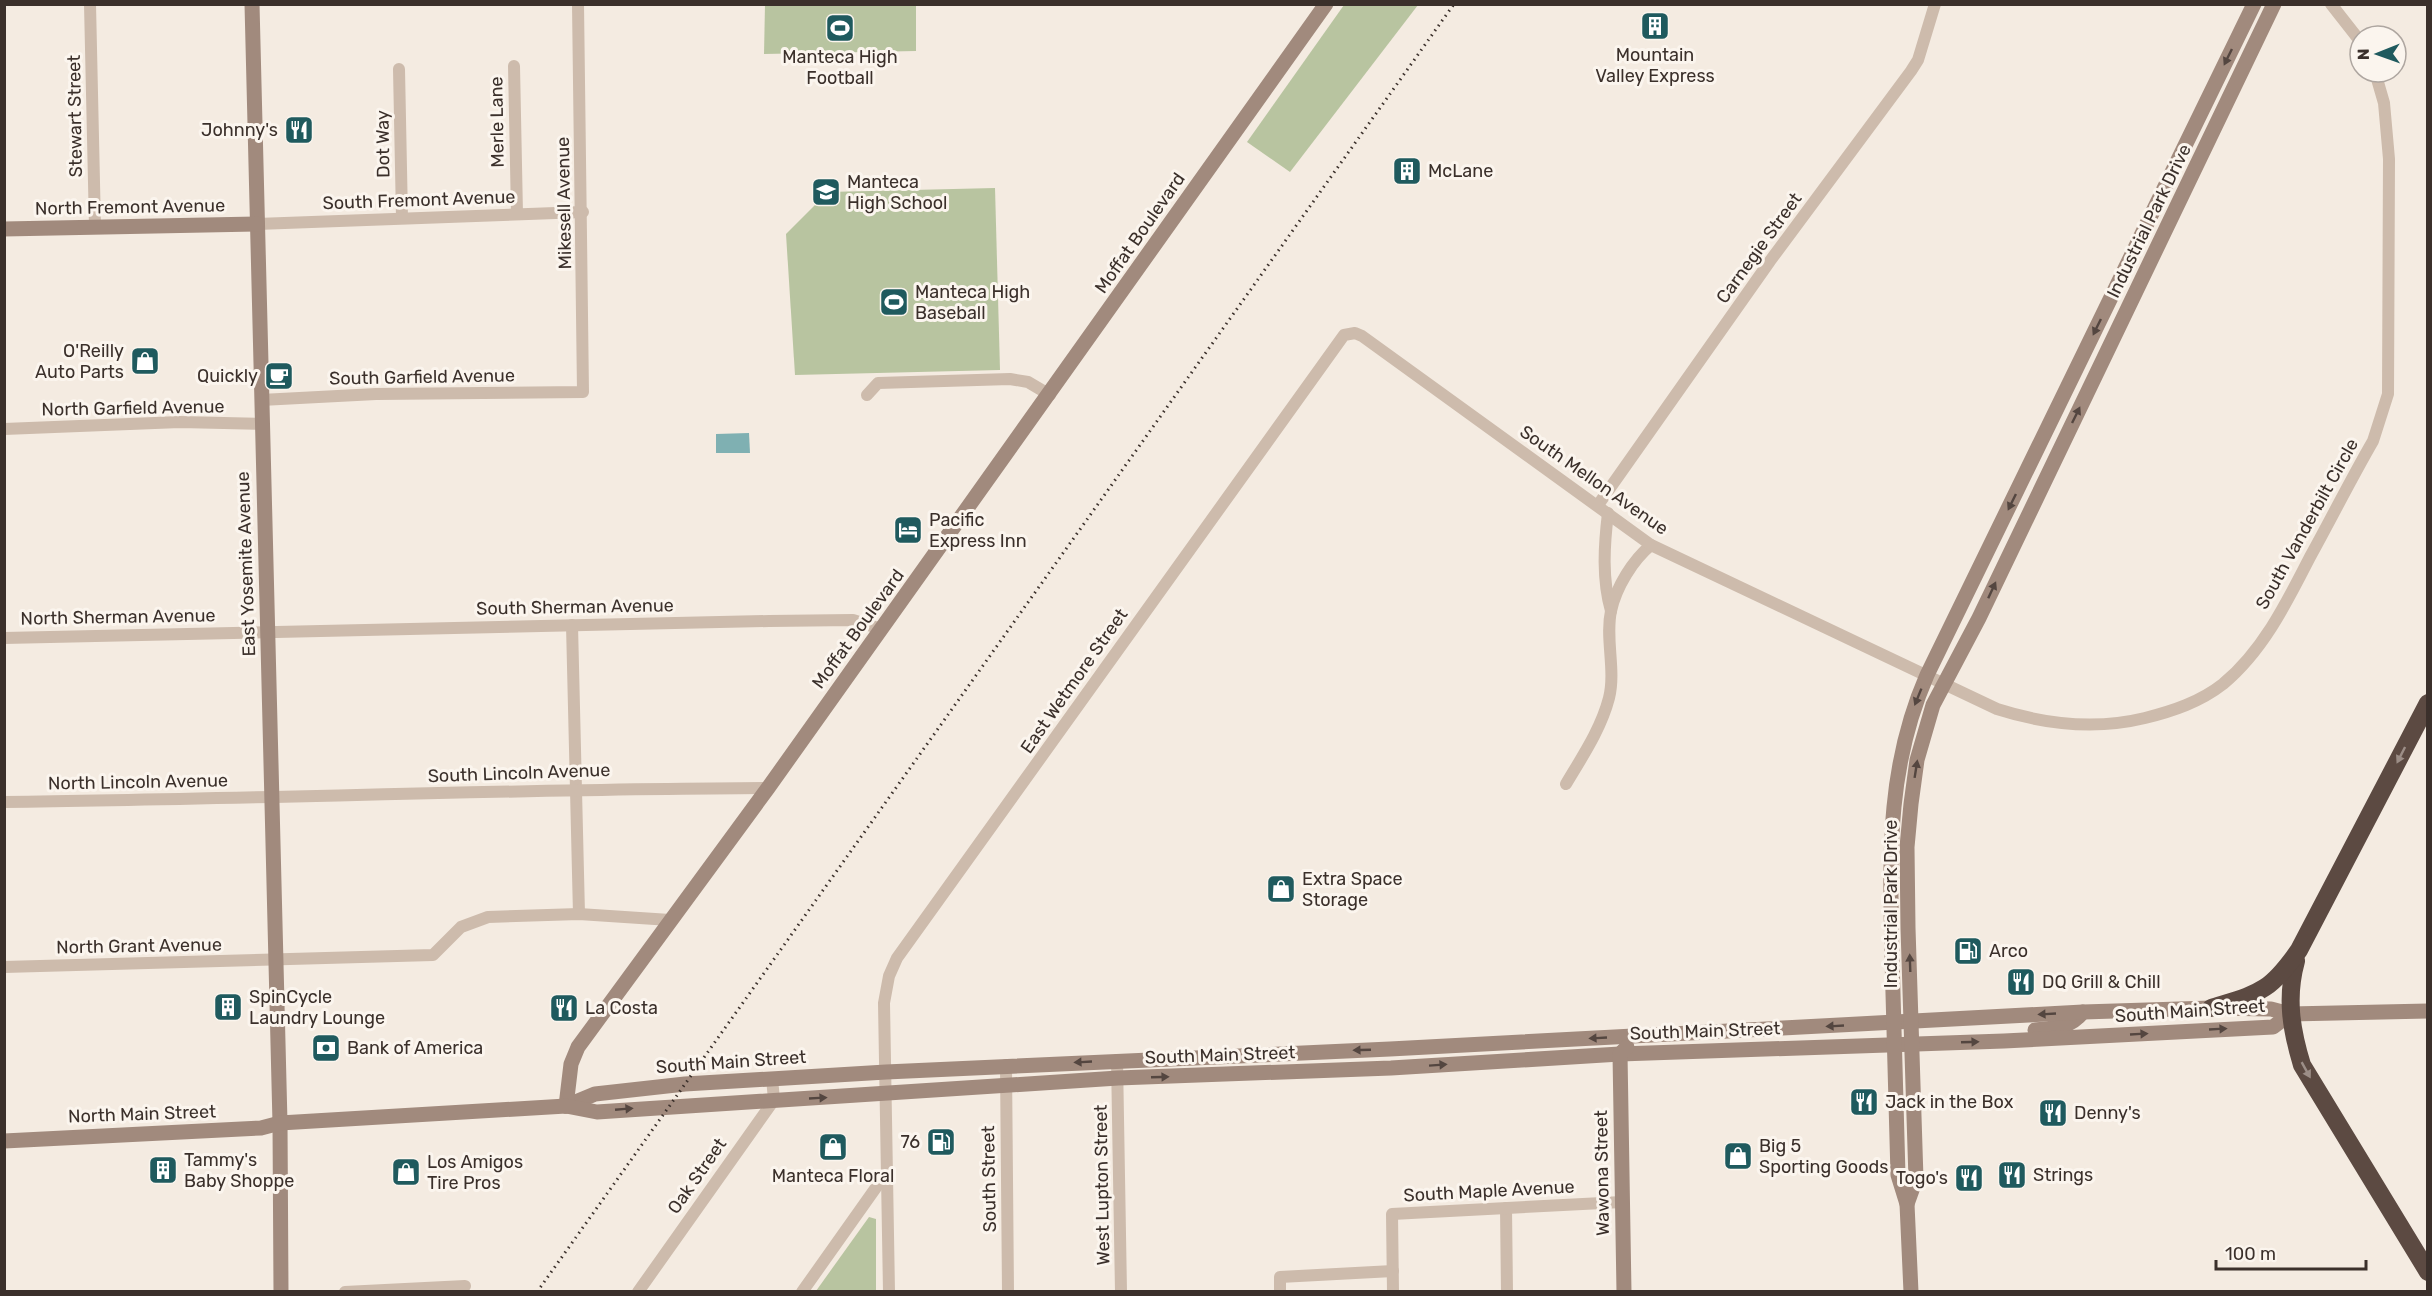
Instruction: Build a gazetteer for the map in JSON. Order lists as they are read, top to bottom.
{
  "streets": {
    "main road": [
      "North Fremont Avenue",
      "Industrial Park Drive",
      "Moffat Boulevard",
      "East Yosemite Avenue",
      "South Main Street",
      "North Main Street",
      "Wawona Street"
    ],
    "street": [
      "Stewart Street",
      "Merle Lane",
      "Dot Way",
      "South Fremont Avenue",
      "Mikesell Avenue",
      "Carnegie Street",
      "South Garfield Avenue",
      "North Garfield Avenue",
      "South Mellon Avenue",
      "South Vanderbilt Circle",
      "South Sherman Avenue",
      "North Sherman Avenue",
      "East Wetmore Street",
      "South Lincoln Avenue",
      "North Lincoln Avenue",
      "North Grant Avenue",
      "Oak Street",
      "South Street",
      "West Lupton Street",
      "South Maple Avenue"
    ]
  },
  "crossings": [
    ["Stewart Street", "North Fremont Avenue"],
    ["Merle Lane", "South Fremont Avenue"],
    ["Dot Way", "South Fremont Avenue"],
    ["South Fremont Avenue", "Mikesell Avenue"],
    ["South Fremont Avenue", "North Fremont Avenue"],
    ["South Fremont Avenue", "East Yosemite Avenue"],
    ["Mikesell Avenue", "South Garfield Avenue"],
    ["North Fremont Avenue", "East Yosemite Avenue"],
    ["Industrial Park Drive", "South Mellon Avenue"],
    ["Industrial Park Drive", "South Vanderbilt Circle"],
    ["Industrial Park Drive", "South Main Street"],
    ["Moffat Boulevard", "South Sherman Avenue"],
    ["Moffat Boulevard", "South Lincoln Avenue"],
    ["Moffat Boulevard", "North Grant Avenue"],
    ["Moffat Boulevard", "South Main Street"],
    ["Carnegie Street", "South Mellon Avenue"],
    ["South Garfield Avenue", "East Yosemite Avenue"],
    ["North Garfield Avenue", "East Yosemite Avenue"],
    ["South Mellon Avenue", "South Vanderbilt Circle"],
    ["South Mellon Avenue", "East Wetmore Street"],
    ["East Yosemite Avenue", "South Sherman Avenue"],
    ["East Yosemite Avenue", "North Sherman Avenue"],
    ["East Yosemite Avenue", "South Lincoln Avenue"],
    ["East Yosemite Avenue", "North Lincoln Avenue"],
    ["East Yosemite Avenue", "North Grant Avenue"],
    ["East Yosemite Avenue", "South Main Street"],
    ["East Yosemite Avenue", "North Main Street"],
    ["South Sherman Avenue", "North Sherman Avenue"],
    ["East Wetmore Street", "South Main Street"],
    ["South Lincoln Avenue", "North Lincoln Avenue"],
    ["South Main Street", "North Main Street"],
    ["South Main Street", "Wawona Street"],
    ["South Main Street", "Oak Street"],
    ["South Main Street", "South Street"],
    ["South Main Street", "West Lupton Street"],
    ["Wawona Street", "South Maple Avenue"]
  ],
  "places": {
    "building": [
      "Mountain Valley Express",
      "McLane",
      "SpinCycle Laundry Lounge",
      "Tammy's Baby Shoppe"
    ],
    "sports": ["Manteca High Football", "Manteca High Baseball"],
    "restaurant": [
      "Johnny's",
      "DQ Grill & Chill",
      "La Costa",
      "Jack in the Box",
      "Denny's",
      "Strings",
      "Togo's"
    ],
    "school or university": ["Manteca High School"],
    "shop": [
      "O'Reilly Auto Parts",
      "Extra Space Storage",
      "Manteca Floral",
      "Big 5 Sporting Goods",
      "Los Amigos Tire Pros"
    ],
    "cafe": ["Quickly"],
    "hotel": ["Pacific Express Inn"],
    "fuel station": ["Arco", "76"],
    "bank": ["Bank of America"]
  },
  "scale_bar": "100 m",
  "north": "left"
}
